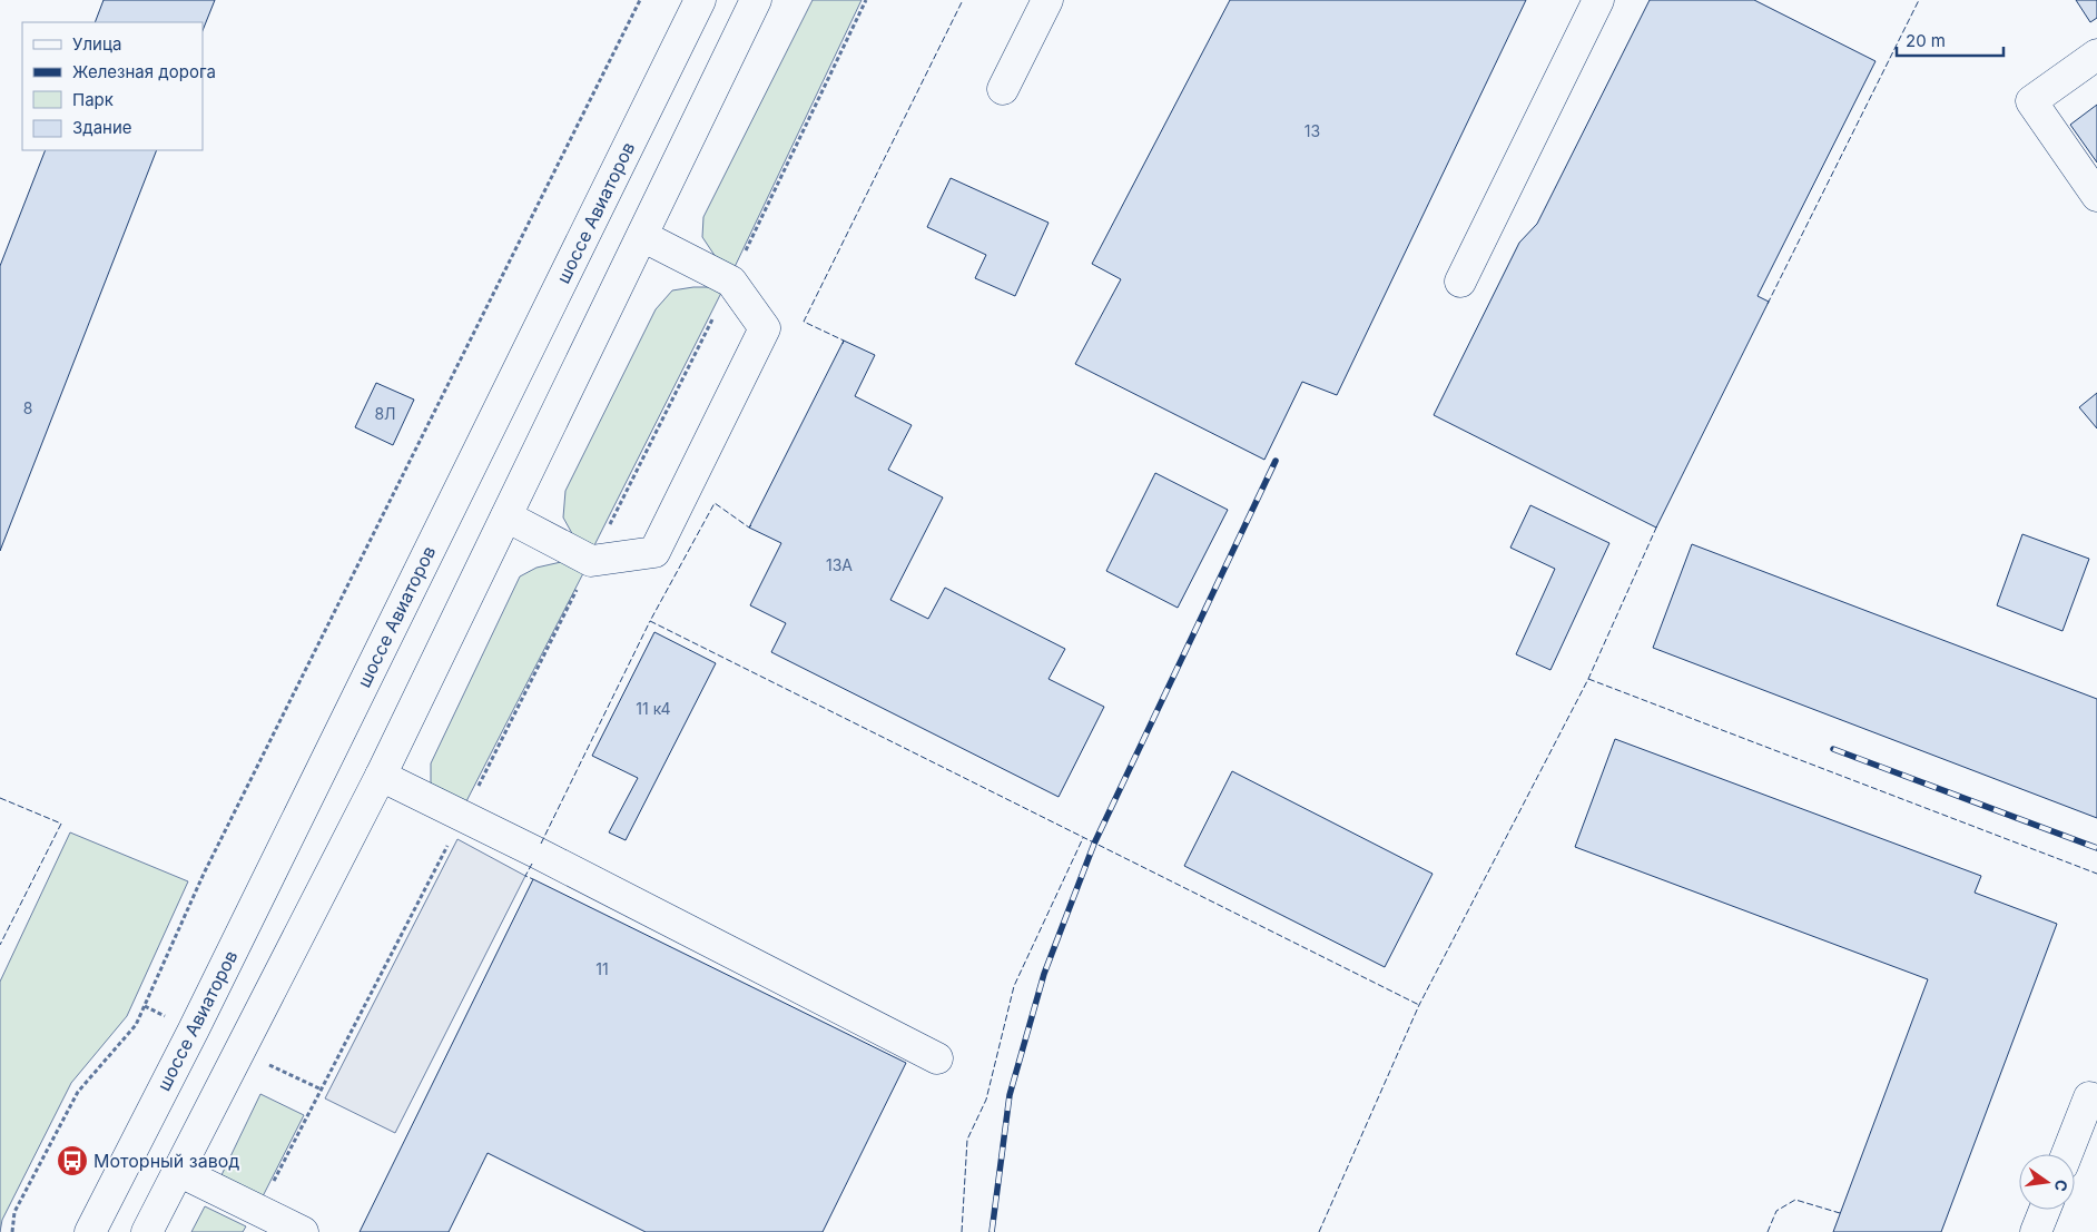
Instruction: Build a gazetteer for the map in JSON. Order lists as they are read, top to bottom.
{
  "streets": {
    "main road": ["шоссе Авиаторов"]
  },
  "places": {
    "bus stop": ["Моторный завод"]
  },
  "house_numbers": [
    "13",
    "8",
    "8Л",
    "13А",
    "11 к4",
    "11"
  ],
  "legend": [
    "Улица",
    "Железная дорога",
    "Парк",
    "Здание"
  ],
  "scale_bar": "20 m",
  "north": "right"
}
